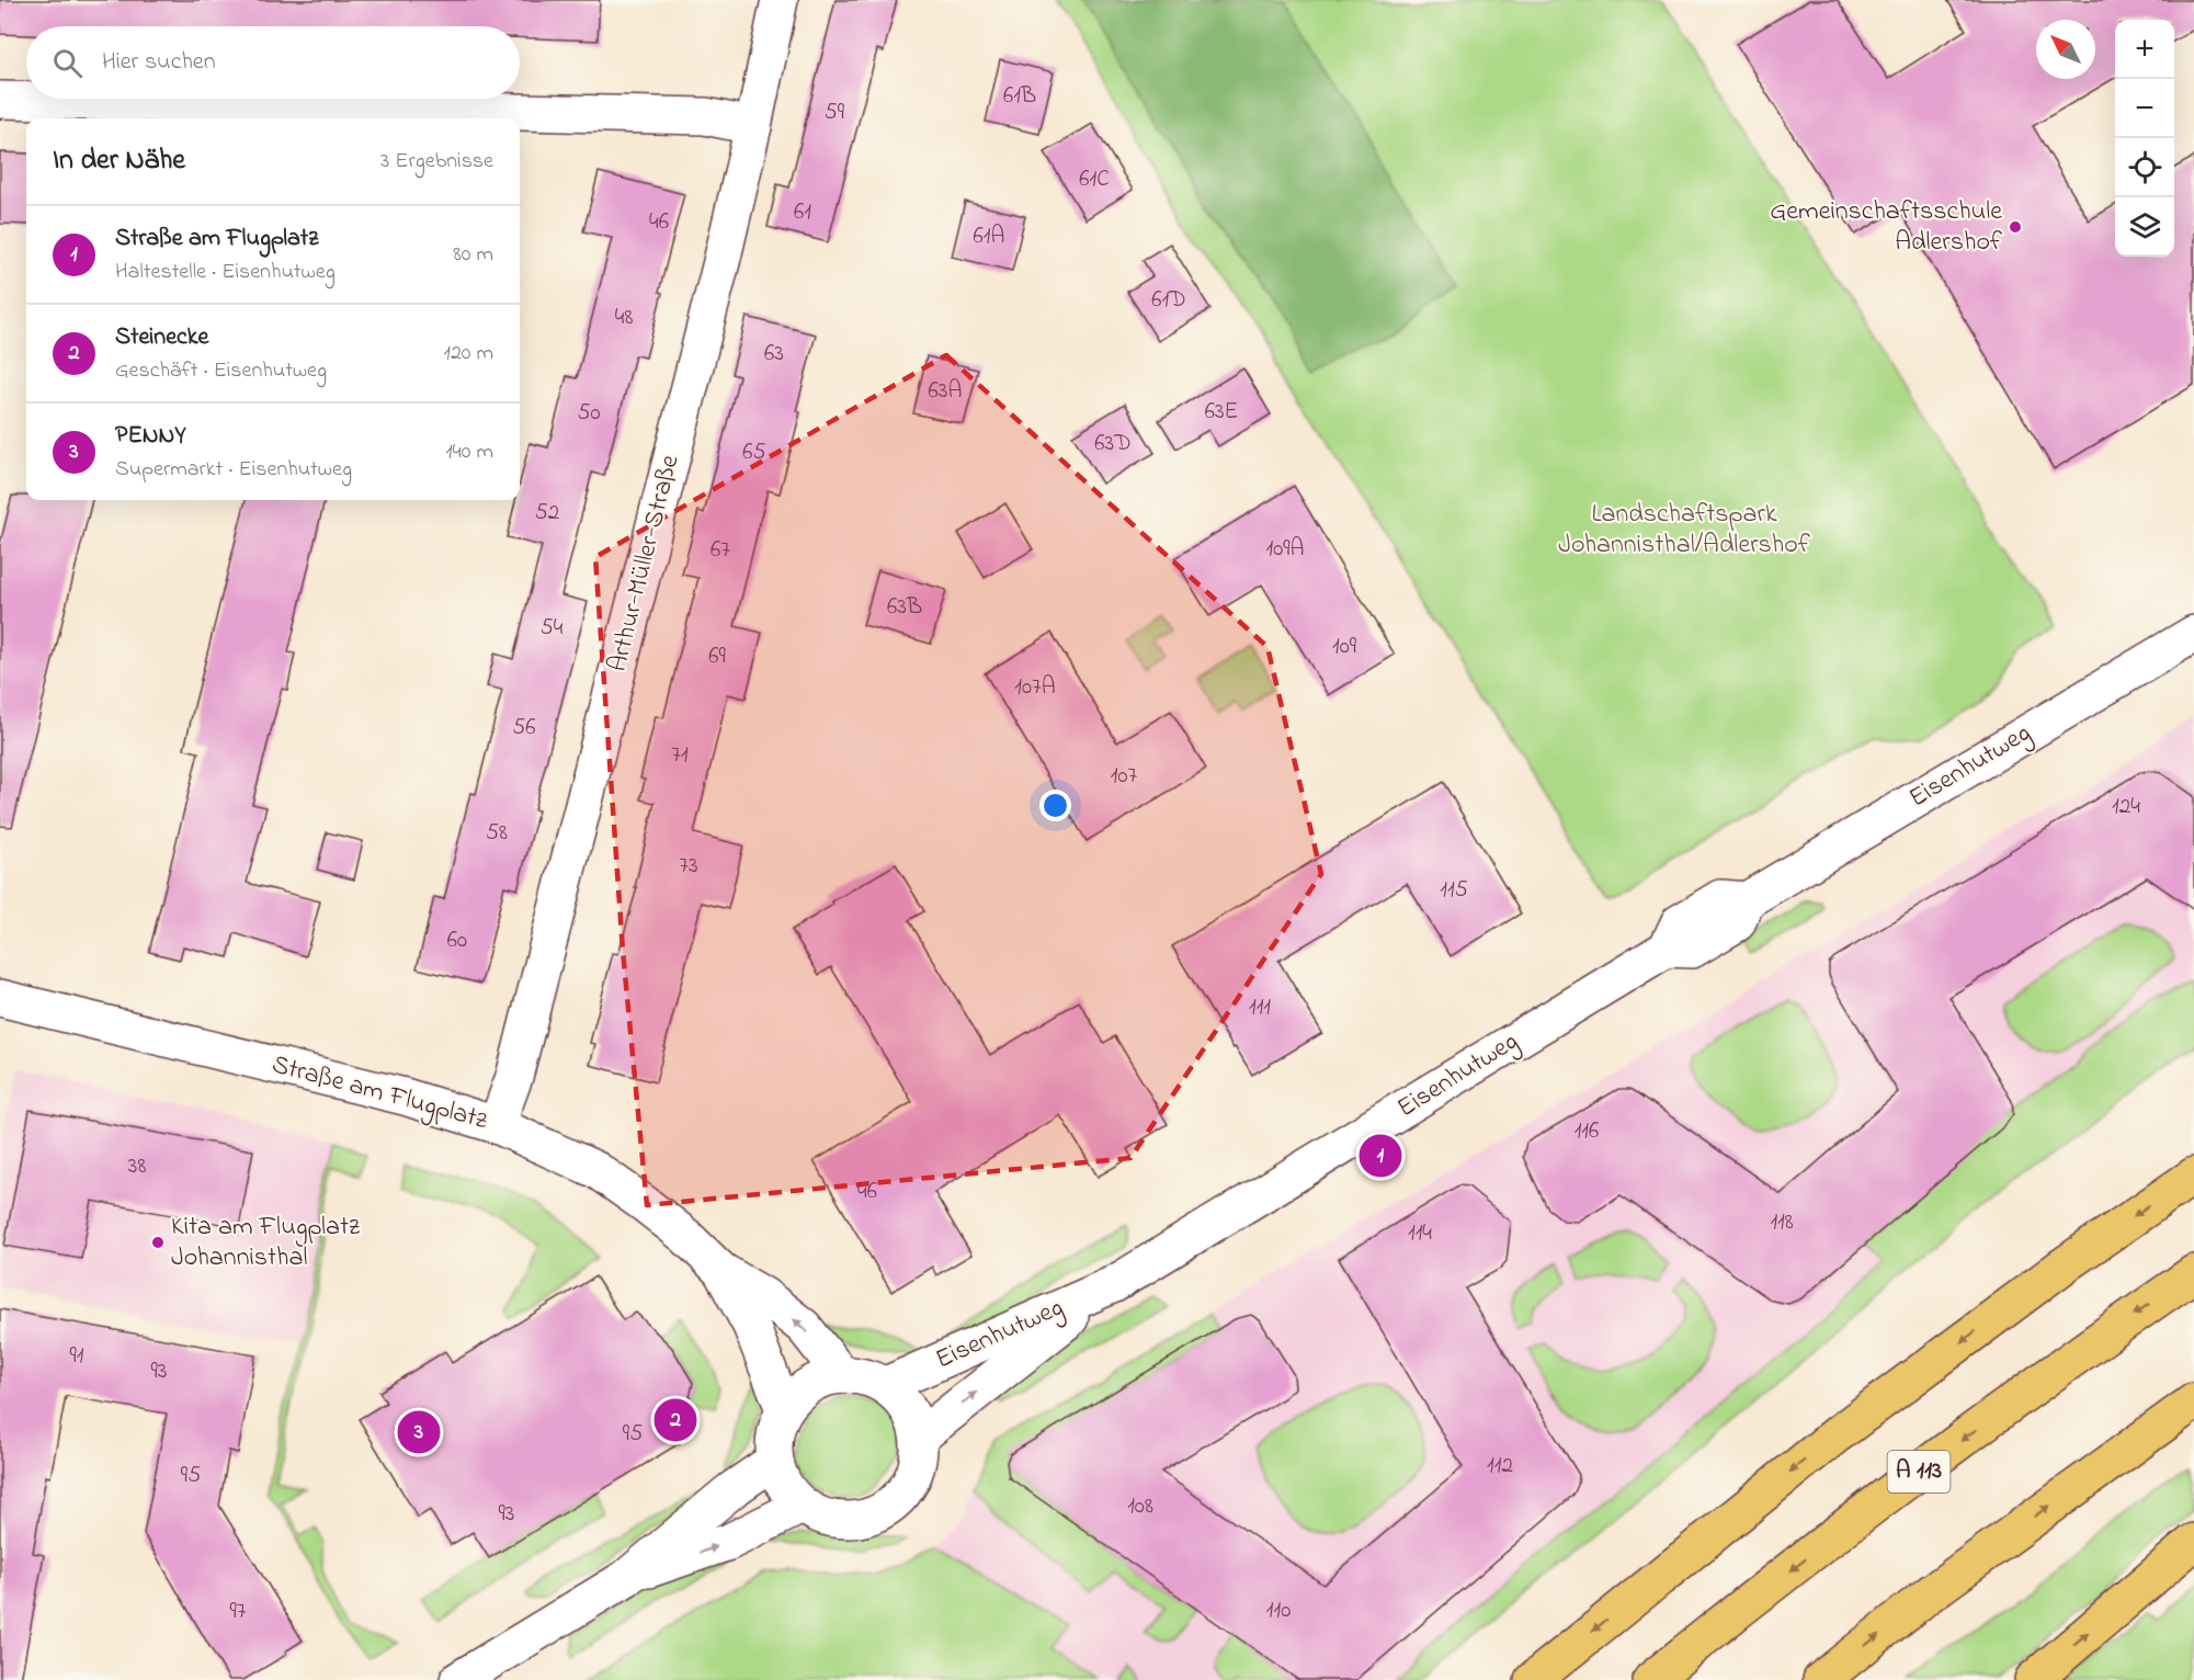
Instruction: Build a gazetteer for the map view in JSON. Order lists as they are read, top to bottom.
{
  "streets": {
    "highway": ["A 113"],
    "street": ["Arthur-Müller-Straße", "Eisenhutweg", "Straße am Flugplatz"]
  },
  "crossings": [
    ["Arthur-Müller-Straße", "Straße am Flugplatz"],
    ["Eisenhutweg", "Straße am Flugplatz"]
  ],
  "parks": ["Landschaftspark Johannisthal/Adlershof"],
  "places": ["Gemeinschaftsschule Adlershof", "Kita am Flugplatz Johannisthal"],
  "house_numbers": [
    "61B",
    "59",
    "61C",
    "61",
    "46",
    "61A",
    "61D",
    "48",
    "63",
    "63A",
    "63E",
    "50",
    "63D",
    "65",
    "52",
    "109A",
    "67",
    "63B",
    "54",
    "109",
    "69",
    "107A",
    "56",
    "71",
    "107",
    "124",
    "58",
    "73",
    "115",
    "60",
    "111",
    "116",
    "38",
    "46",
    "118",
    "114",
    "91",
    "93",
    "95",
    "112",
    "95",
    "108",
    "93",
    "110",
    "97"
  ],
  "north": "top left",
  "page": {
    "map_buttons": ["+", "−"],
    "search": "Hier suchen",
    "heading": ["In der Nähe", "3 Ergebnisse"],
    "list": [
      {
        "mark": "1",
        "name": "Straße am Flugplatz",
        "note": "Haltestelle · Eisenhutweg",
        "value": "80 m"
      },
      {
        "mark": "2",
        "name": "Steinecke",
        "note": "Geschäft · Eisenhutweg",
        "value": "120 m"
      },
      {
        "mark": "3",
        "name": "PENNY",
        "note": "Supermarkt · Eisenhutweg",
        "value": "140 m"
      }
    ],
    "pins": ["1", "2", "3"]
  }
}
